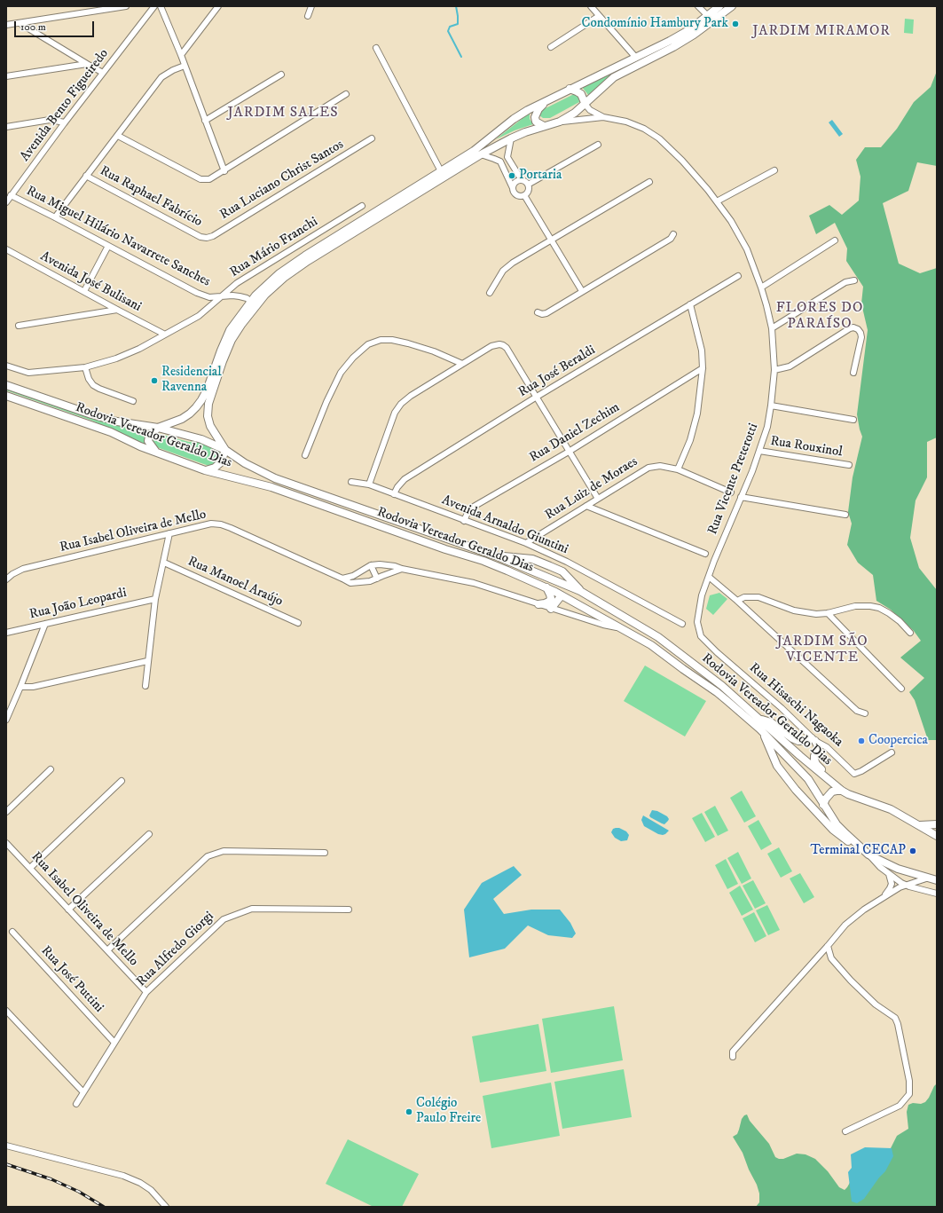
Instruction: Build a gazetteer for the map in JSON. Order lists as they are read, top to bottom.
{
  "streets": {
    "main road": ["Rodovia Vereador Geraldo Dias"],
    "street": [
      "Avenida Bento Figueiredo",
      "Rua Luciano Christ Santos",
      "Rua Raphael Fabrício",
      "Rua Miguel Hilário Navarrete Sanches",
      "Rua Mário Franchi",
      "Avenida José Bulisani",
      "Rua José Beraldi",
      "Rua Daniel Zechim",
      "Rua Rouxinol",
      "Rua Vicente Preterotti",
      "Rua Luiz de Moraes",
      "Avenida Arnaldo Giuntini",
      "Rua Isabel Oliveira de Mello",
      "Rua Manoel Araújo",
      "Rua João Leopardi",
      "Rua Hisaschi Nagaoka",
      "Rua Alfredo Giorgi",
      "Rua José Puttini"
    ]
  },
  "crossings": [
    ["Avenida Bento Figueiredo", "Rua Miguel Hilário Navarrete Sanches"],
    ["Rua Luciano Christ Santos", "Rua Raphael Fabrício"],
    ["Rua Miguel Hilário Navarrete Sanches", "Rua Mário Franchi"],
    ["Rua Mário Franchi", "Avenida José Bulisani"],
    ["Rua José Beraldi", "Avenida Arnaldo Giuntini"],
    ["Rua Daniel Zechim", "Avenida Arnaldo Giuntini"],
    ["Rua Rouxinol", "Rua Vicente Preterotti"],
    ["Rua Vicente Preterotti", "Rua Hisaschi Nagaoka"],
    ["Rua Luiz de Moraes", "Avenida Arnaldo Giuntini"],
    ["Rua Isabel Oliveira de Mello", "Rua Alfredo Giorgi"],
    ["Rua Alfredo Giorgi", "Rua José Puttini"]
  ],
  "districts": [
    "JARDIM MIRAMOR",
    "JARDIM SALES",
    "FLORES DO PARAÍSO",
    "JARDIM SÃO VICENTE"
  ],
  "places": [
    "Condomínio Hambury Park",
    "Portaria",
    "Residencial Ravenna",
    "Coopercica",
    "Terminal CECAP",
    "Colégio Paulo Freire"
  ],
  "scale_bar": "100 m"
}
